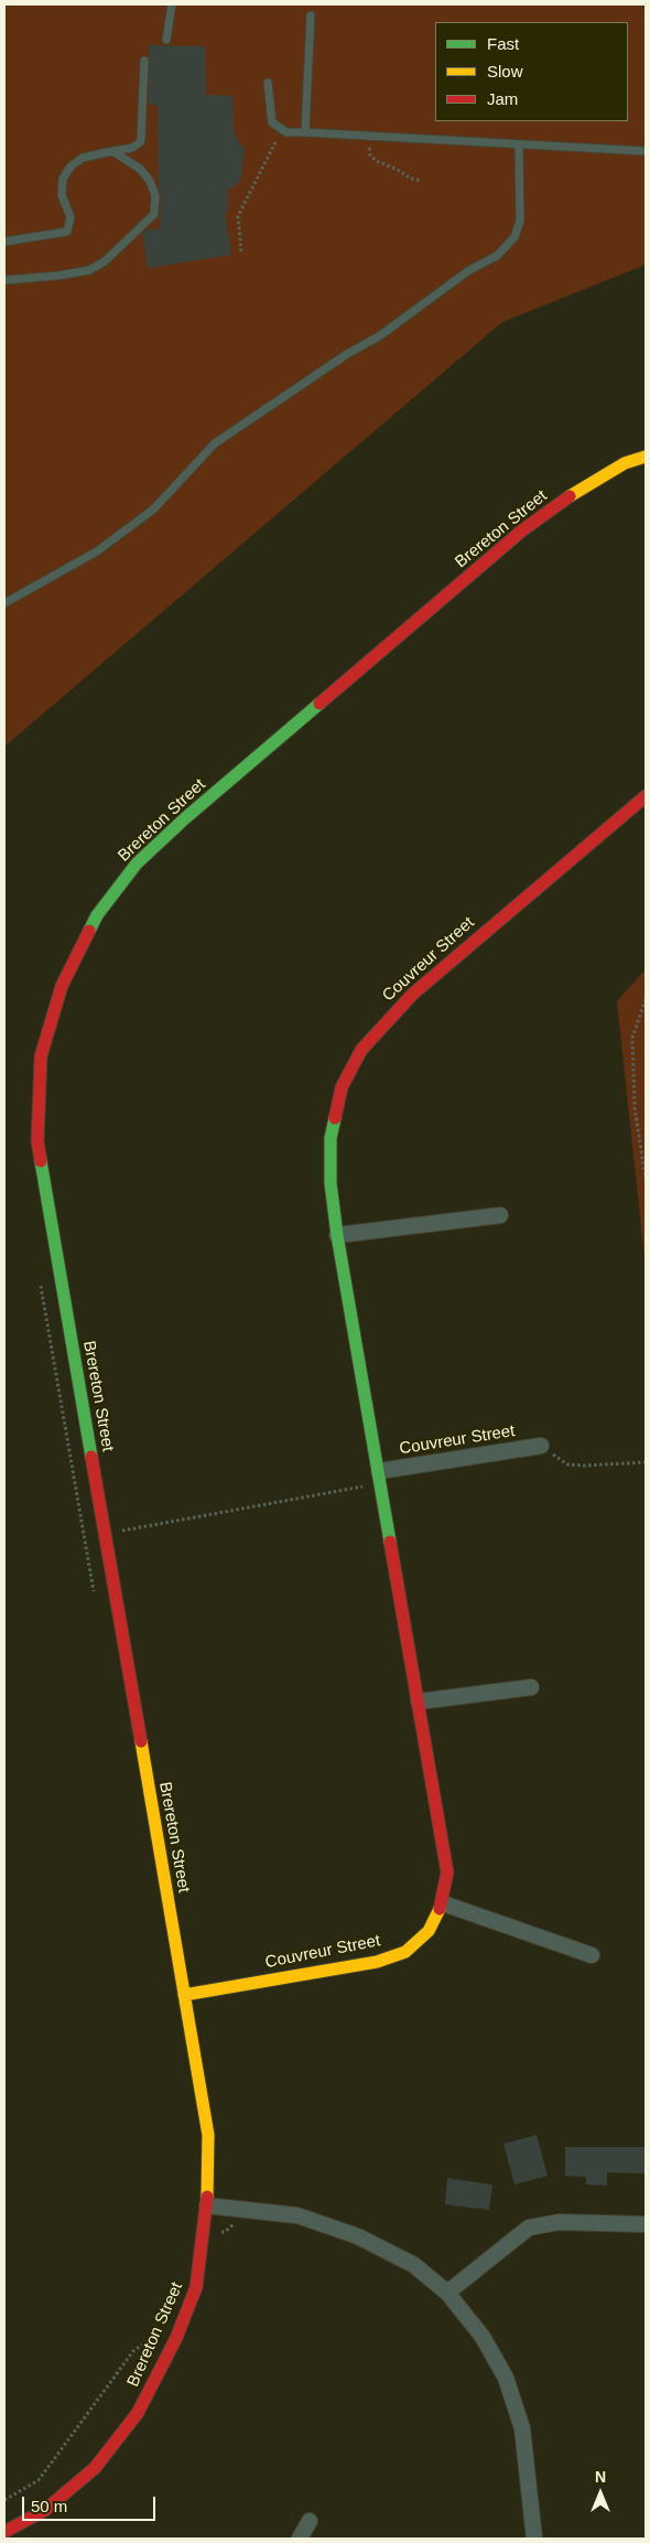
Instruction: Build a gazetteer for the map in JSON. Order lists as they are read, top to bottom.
{
  "streets": {
    "street": ["Brereton Street", "Couvreur Street"]
  },
  "crossings": [
    ["Brereton Street", "Couvreur Street"]
  ],
  "legend": ["Fast", "Slow", "Jam"],
  "scale_bar": "50 m",
  "north": "top"
}
